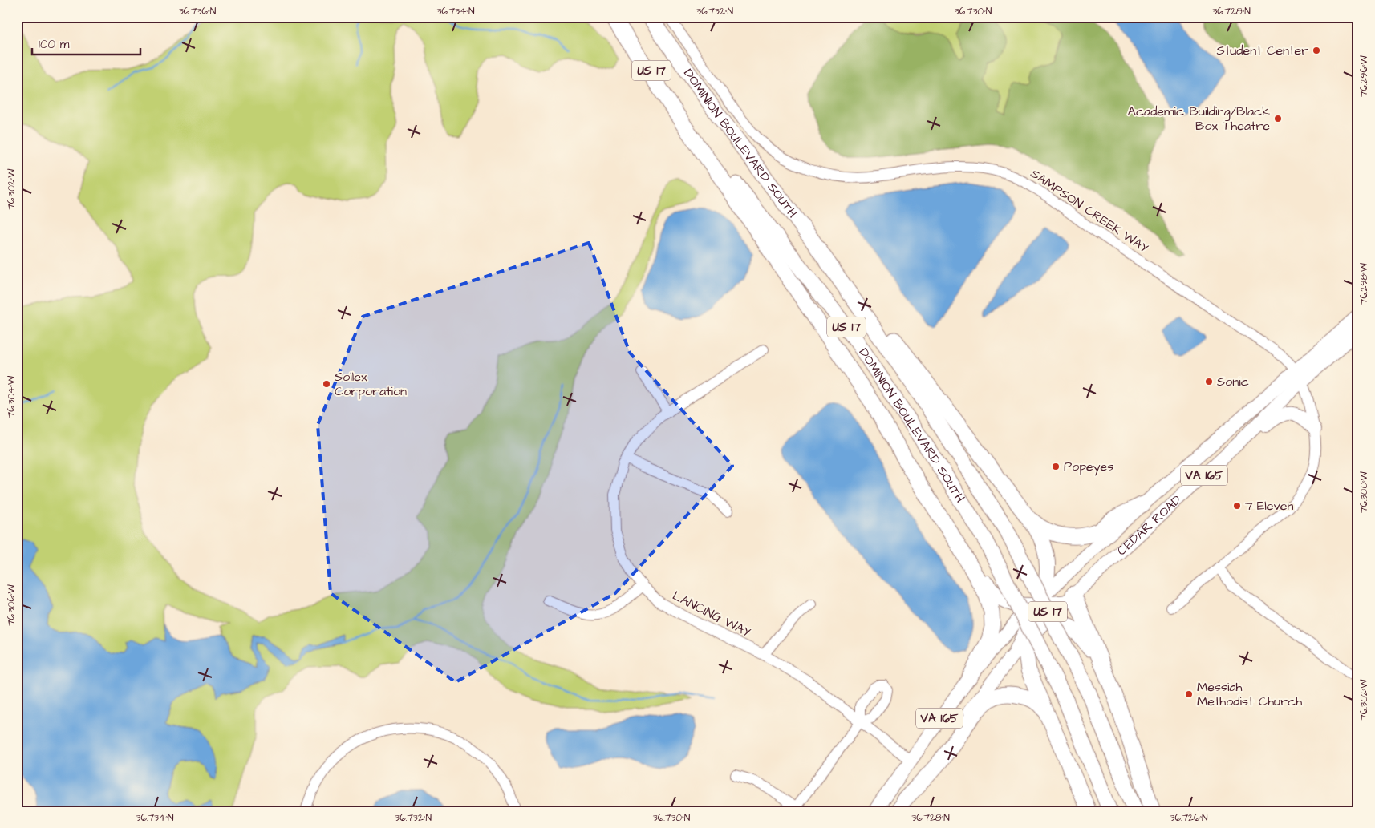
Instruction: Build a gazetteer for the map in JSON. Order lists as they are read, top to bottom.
{
  "streets": {
    "highway": ["US 17", "DOMINION BOULEVARD SOUTH"],
    "main road": ["VA 165", "CEDAR ROAD"],
    "street": ["SAMPSON CREEK WAY", "LANCING WAY"]
  },
  "crossings": [
    ["SAMPSON CREEK WAY", "CEDAR ROAD"],
    ["VA 165", "LANCING WAY"]
  ],
  "places": [
    "Student Center",
    "Academic Building/Black Box Theatre",
    "Sonic",
    "Soilex Corporation",
    "Popeyes",
    "7-Eleven",
    "Messiah Methodist Church"
  ],
  "scale_bar": "100 m",
  "coordinates": [
    "36.736°N",
    "36.734°N",
    "36.732°N",
    "36.730°N",
    "36.728°N",
    "76.296°W",
    "76.302°W",
    "76.298°W",
    "76.304°W",
    "76.300°W",
    "76.306°W",
    "36.726°N"
  ]
}
